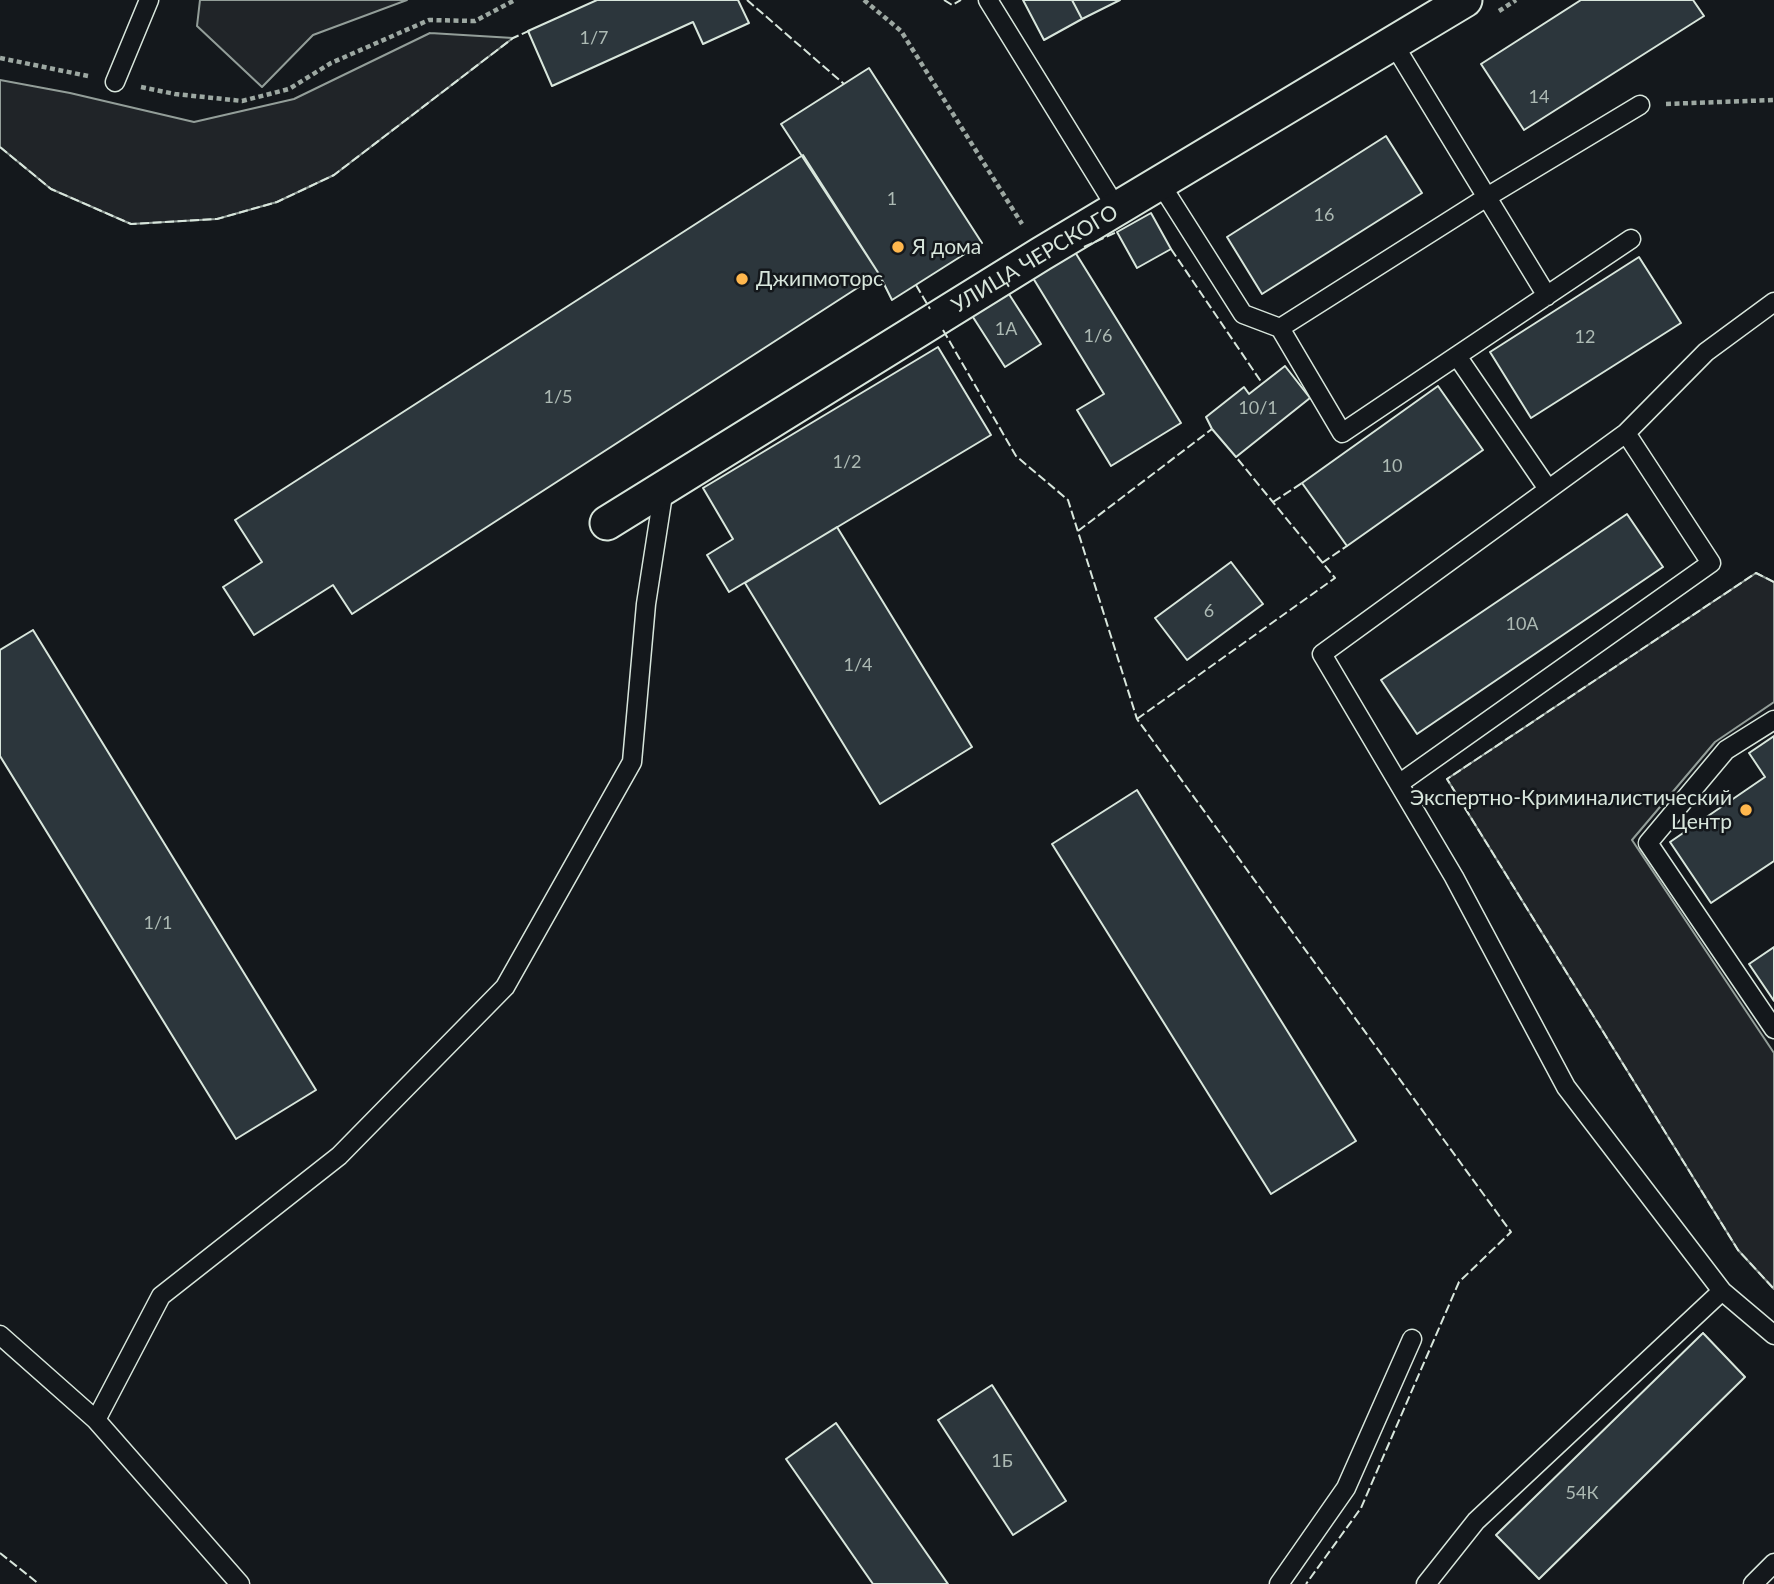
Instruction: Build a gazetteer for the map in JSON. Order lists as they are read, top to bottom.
{
  "streets": {
    "street": ["УЛИЦА ЧЕРСКОГО"]
  },
  "places": ["Я дома", "Джипмоторс", "Экспертно-Криминалистический Центр"],
  "house_numbers": [
    "1/7",
    "14",
    "1",
    "16",
    "1А",
    "1/6",
    "12",
    "1/5",
    "10/1",
    "1/2",
    "10",
    "6",
    "10А",
    "1/4",
    "1/1",
    "1Б",
    "54К"
  ]
}
